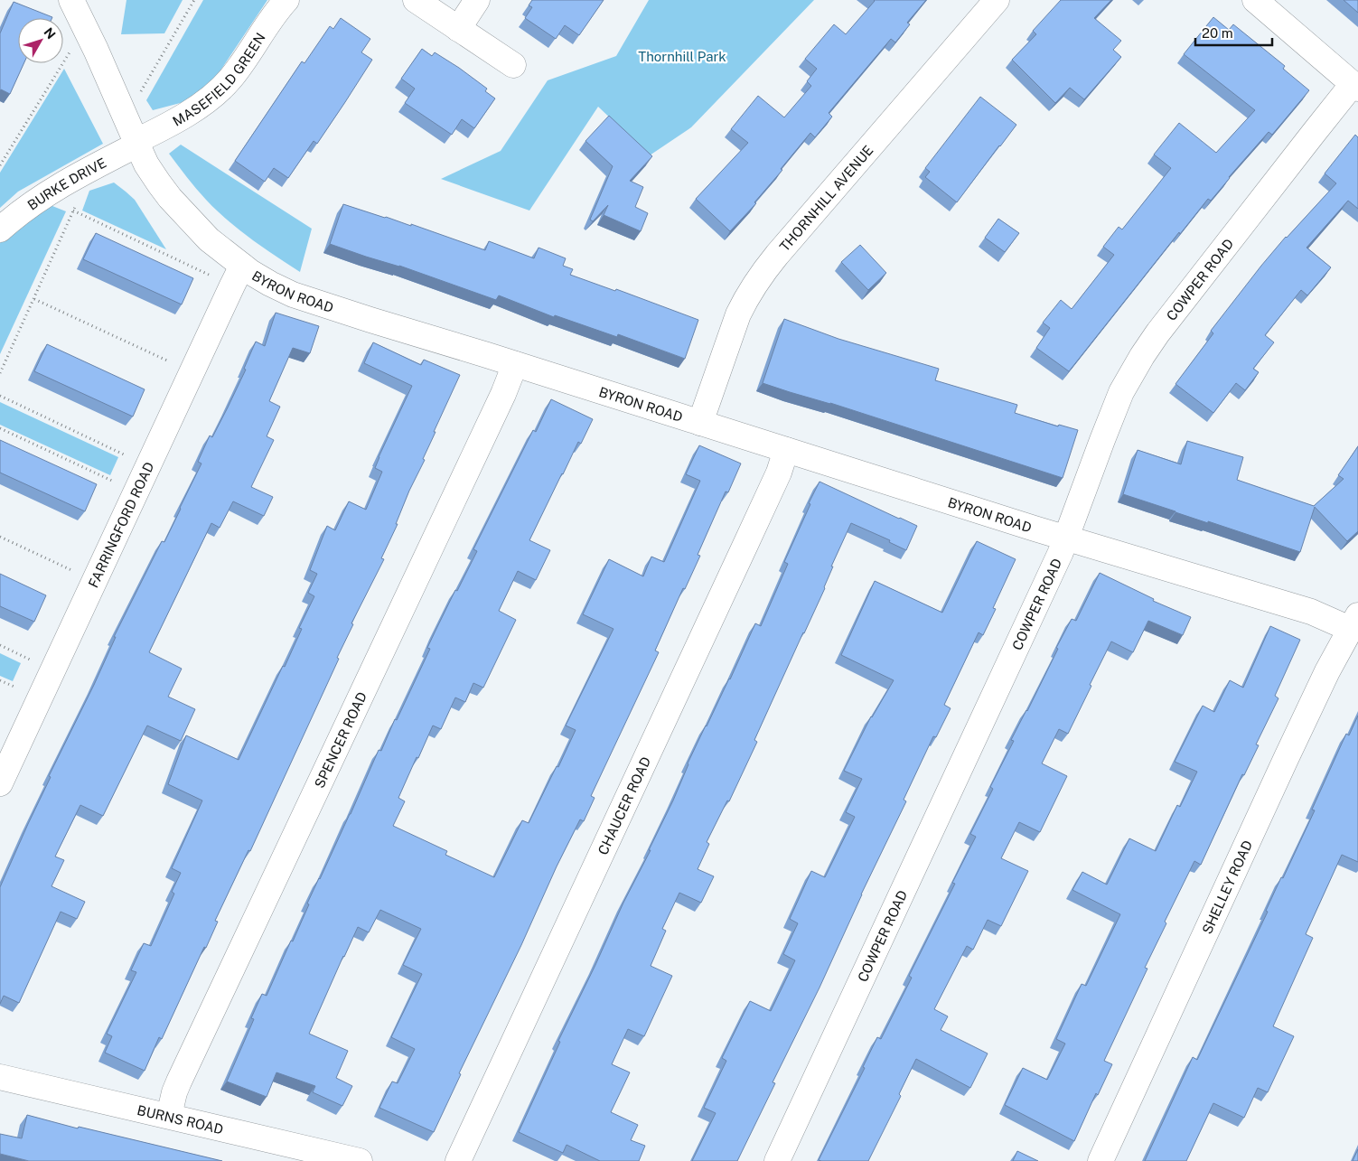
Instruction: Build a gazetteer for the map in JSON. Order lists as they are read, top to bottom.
{
  "streets": {
    "street": [
      "MASEFIELD GREEN",
      "BURKE DRIVE",
      "THORNHILL AVENUE",
      "COWPER ROAD",
      "BYRON ROAD",
      "FARRINGFORD ROAD",
      "SPENCER ROAD",
      "CHAUCER ROAD",
      "SHELLEY ROAD",
      "BURNS ROAD"
    ]
  },
  "crossings": [
    ["MASEFIELD GREEN", "BURKE DRIVE"],
    ["MASEFIELD GREEN", "BYRON ROAD"],
    ["BURKE DRIVE", "BYRON ROAD"],
    ["THORNHILL AVENUE", "BYRON ROAD"],
    ["COWPER ROAD", "BYRON ROAD"],
    ["BYRON ROAD", "FARRINGFORD ROAD"],
    ["BYRON ROAD", "SPENCER ROAD"],
    ["BYRON ROAD", "CHAUCER ROAD"],
    ["BYRON ROAD", "SHELLEY ROAD"],
    ["SPENCER ROAD", "BURNS ROAD"]
  ],
  "parks": ["Thornhill Park"],
  "scale_bar": "20 m",
  "north": "top right"
}
